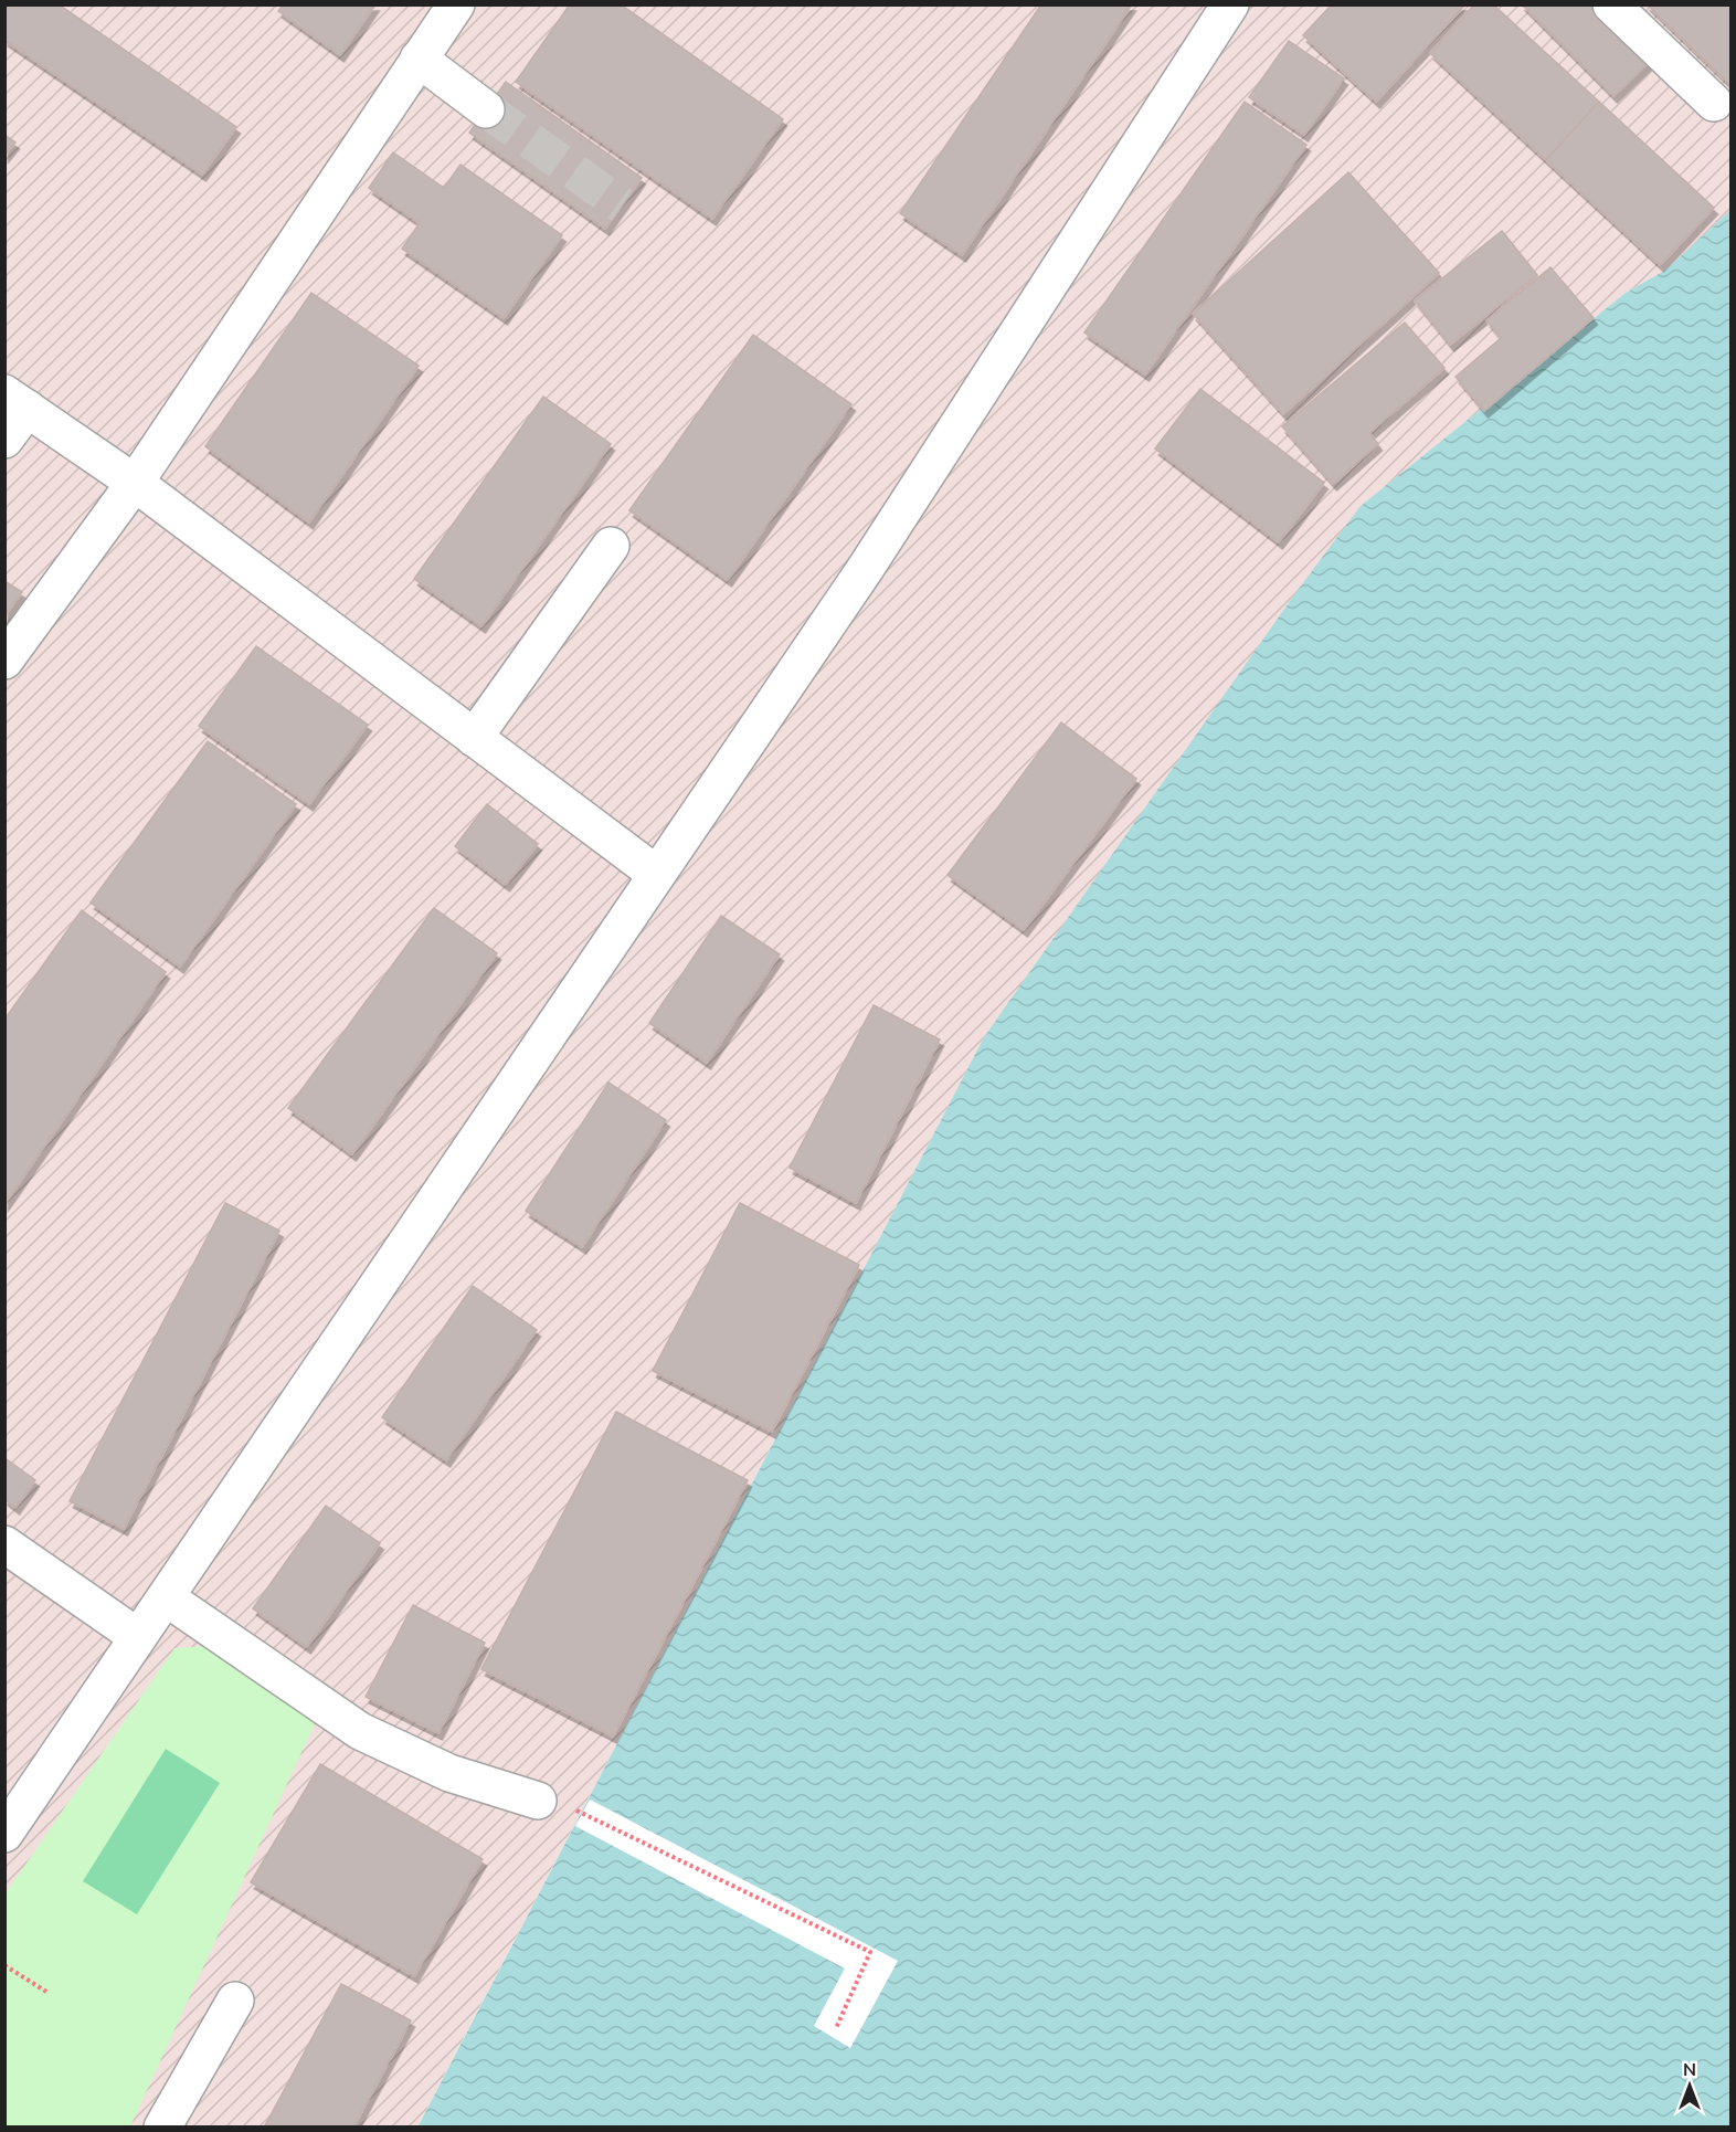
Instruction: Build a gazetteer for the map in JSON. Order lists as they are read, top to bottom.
{
  "north": "top"
}
